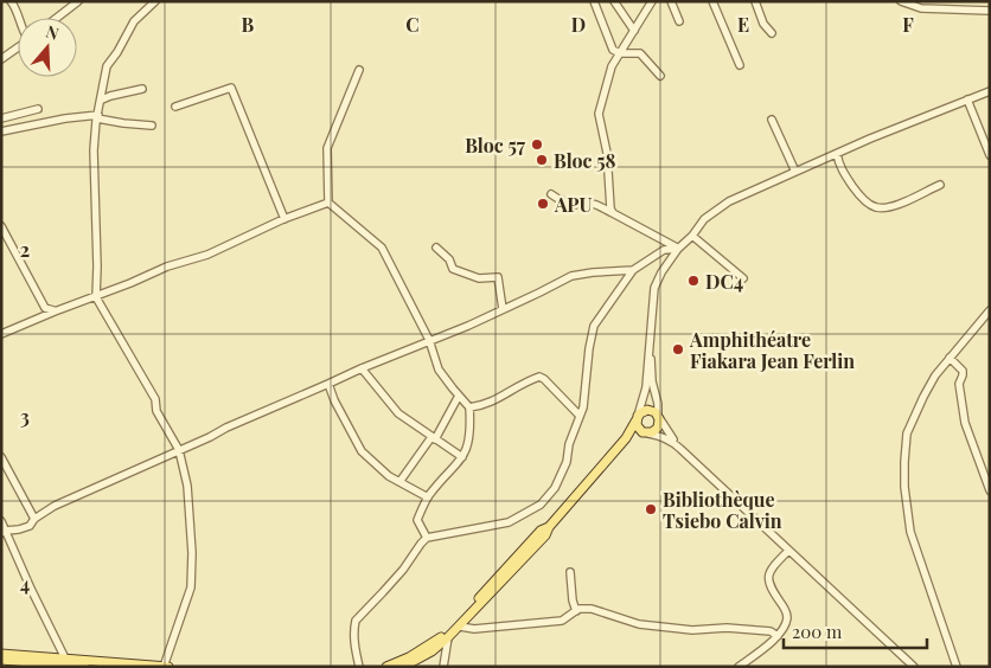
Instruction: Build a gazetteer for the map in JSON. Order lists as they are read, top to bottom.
{
  "places": [
    "Bloc 57",
    "Bloc 58",
    "APU",
    "DC4",
    "Amphithéatre Fiakara Jean Ferlin",
    "Bibliothèque Tsiebo Calvin"
  ],
  "scale_bar": "200 m",
  "north": "top",
  "grid": {
    "columns": [
      "B",
      "C",
      "D",
      "E",
      "F"
    ],
    "rows": ["2", "3", "4"]
  }
}
